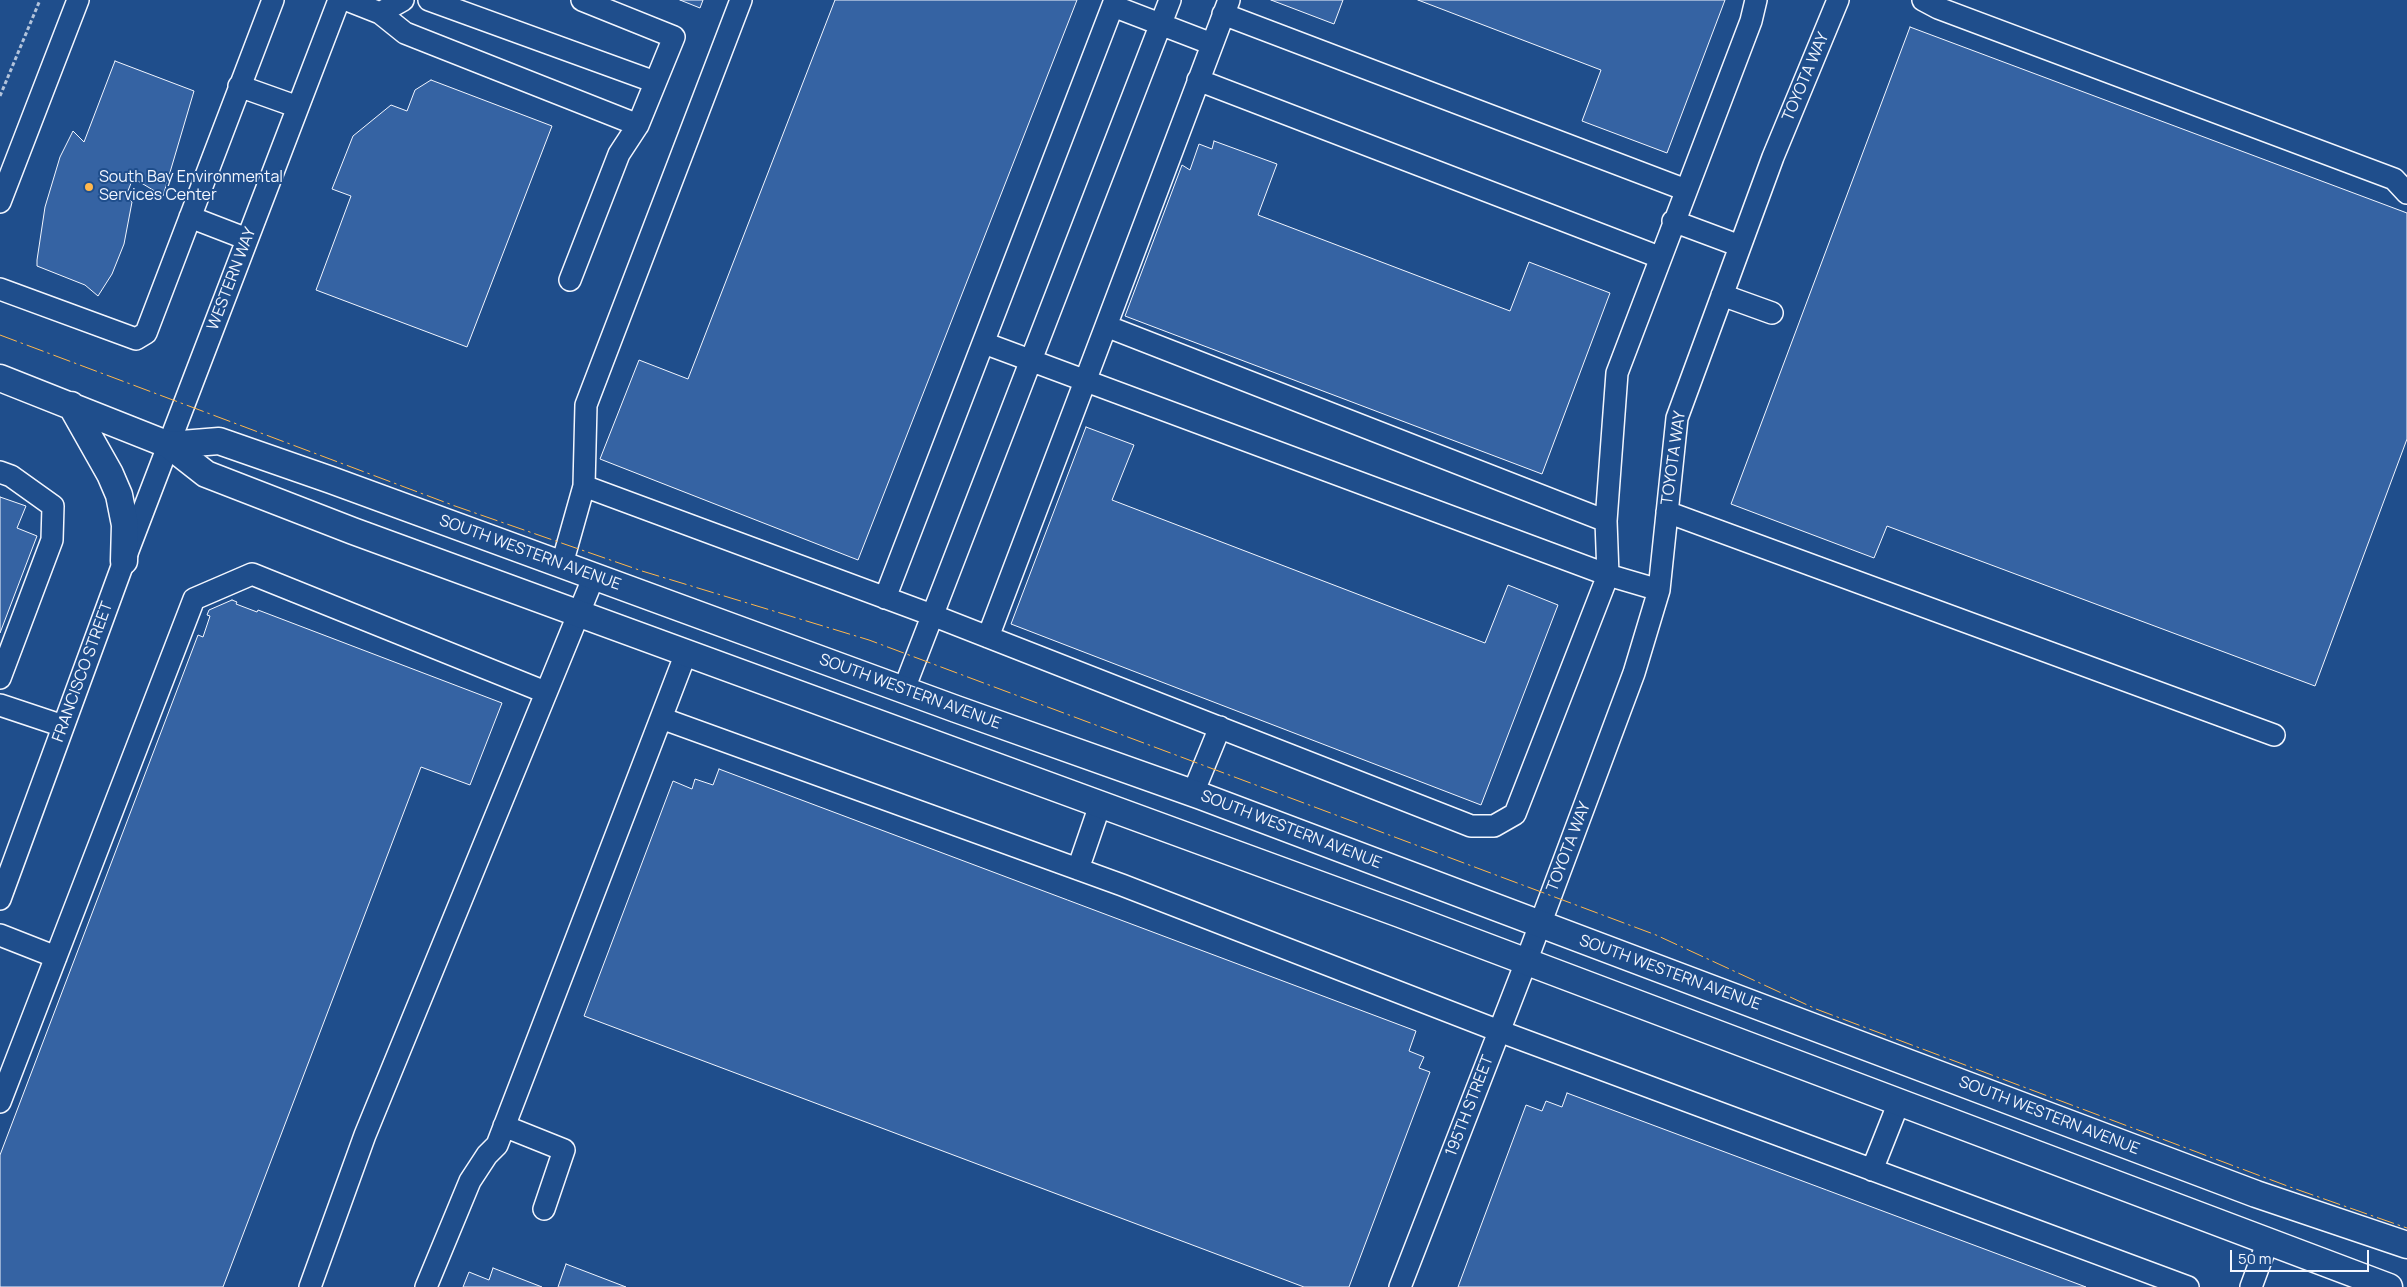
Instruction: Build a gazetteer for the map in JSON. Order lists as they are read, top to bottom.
{
  "streets": {
    "main road": ["SOUTH WESTERN AVENUE"],
    "street": [
      "TOYOTA WAY",
      "WESTERN WAY",
      "FRANCISCO STREET",
      "195TH STREET"
    ]
  },
  "crossings": [
    ["TOYOTA WAY", "SOUTH WESTERN AVENUE"],
    ["TOYOTA WAY", "195TH STREET"],
    ["WESTERN WAY", "SOUTH WESTERN AVENUE"],
    ["WESTERN WAY", "FRANCISCO STREET"],
    ["SOUTH WESTERN AVENUE", "FRANCISCO STREET"],
    ["SOUTH WESTERN AVENUE", "195TH STREET"]
  ],
  "places": ["South Bay Environmental Services Center"],
  "scale_bar": "50 m"
}
